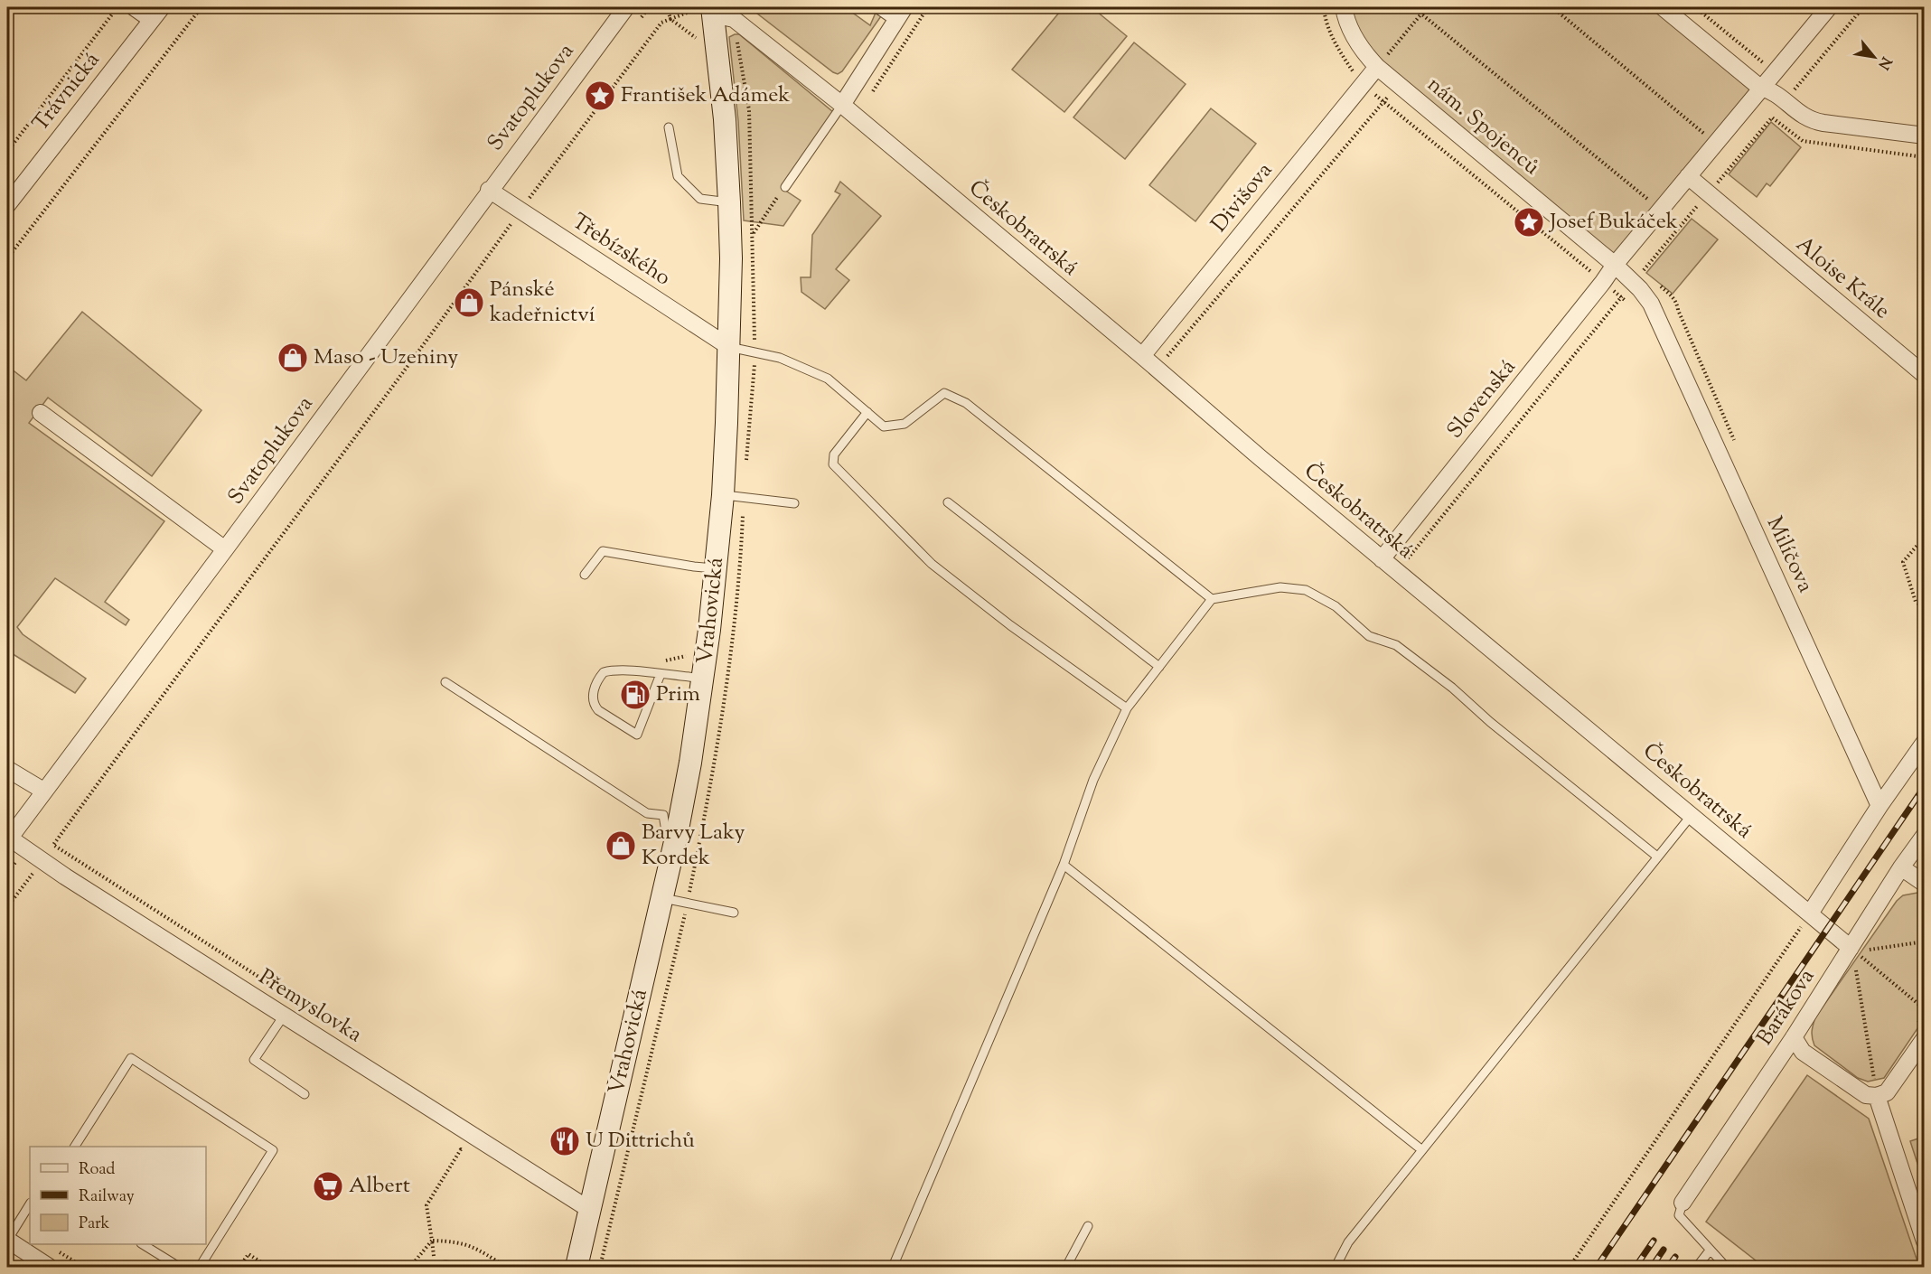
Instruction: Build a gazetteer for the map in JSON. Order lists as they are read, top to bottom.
{
  "streets": {
    "street": [
      "Trávnická",
      "Svatoplukova",
      "nám. Spojenců",
      "Divišova",
      "Českobratrská",
      "Třebízského",
      "Aloise Krále",
      "Slovenská",
      "Milíčova",
      "Vrahovická",
      "Přemyslovka",
      "Barákova"
    ]
  },
  "crossings": [
    ["Svatoplukova", "Třebízského"],
    ["Svatoplukova", "Přemyslovka"],
    ["nám. Spojenců", "Divišova"],
    ["nám. Spojenců", "Slovenská"],
    ["nám. Spojenců", "Milíčova"],
    ["Divišova", "Českobratrská"],
    ["Českobratrská", "Slovenská"],
    ["Českobratrská", "Vrahovická"],
    ["Českobratrská", "Barákova"],
    ["Třebízského", "Vrahovická"],
    ["Vrahovická", "Přemyslovka"]
  ],
  "places": {
    "place": ["František Adámek", "Josef Bukáček"],
    "shop": ["Pánské kadeřnictví", "Maso - Uzeniny", "Barvy Laky Kordek"],
    "fuel station": ["Prim"],
    "restaurant": ["U Dittrichů"],
    "supermarket": ["Albert"]
  },
  "legend": ["Road", "Railway", "Park"],
  "north": "bottom right"
}
